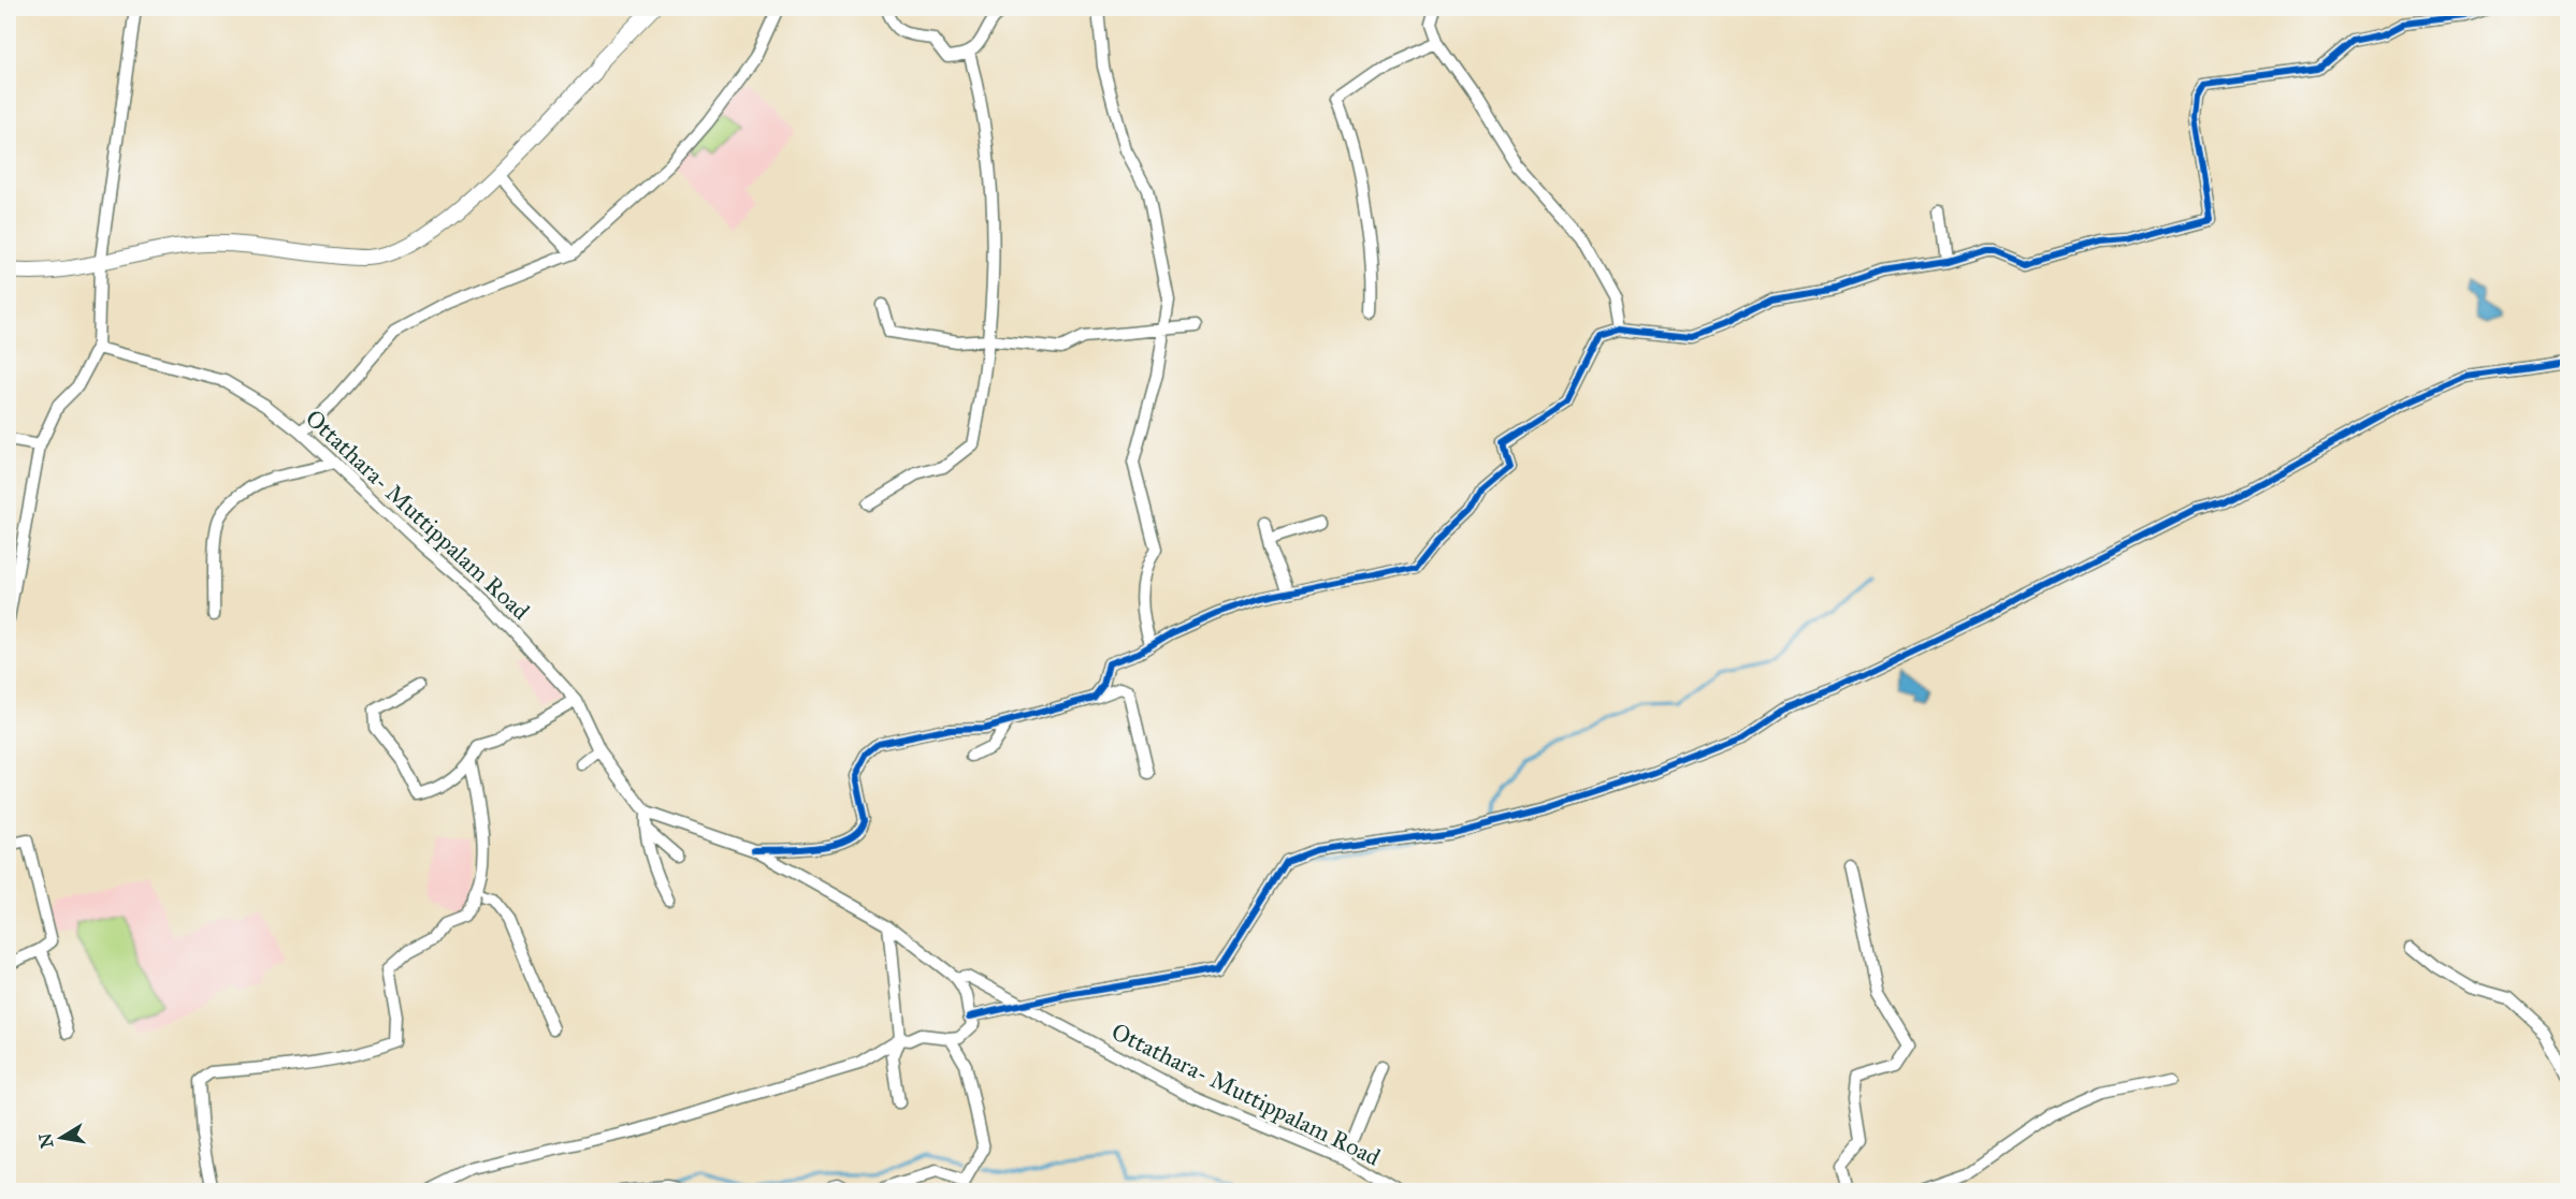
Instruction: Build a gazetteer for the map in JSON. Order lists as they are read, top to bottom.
{
  "streets": {
    "street": ["Ottathara- Muttippalam Road"]
  },
  "north": "left"
}
